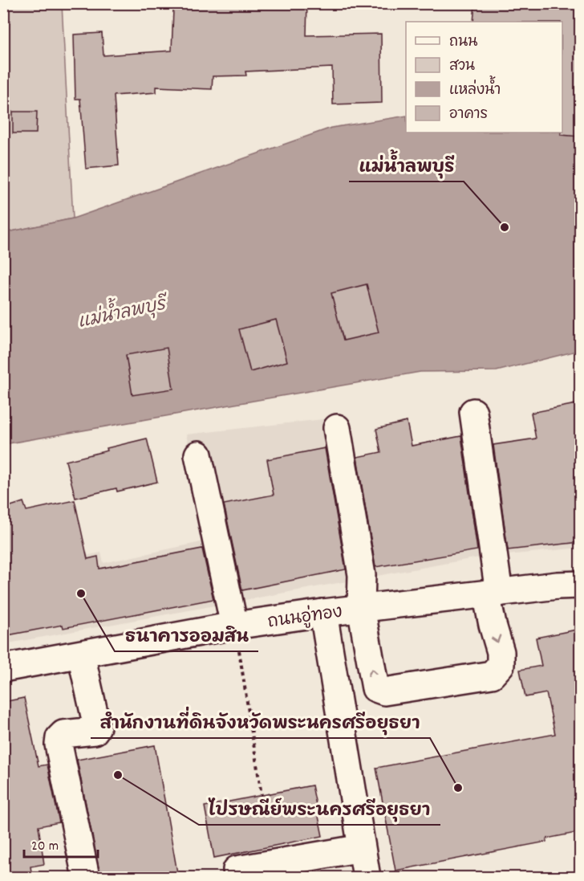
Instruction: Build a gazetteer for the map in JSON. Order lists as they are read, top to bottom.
{
  "streets": {
    "street": ["ถนนอู่ทอง"]
  },
  "water": ["แม่น้ำลพบุรี"],
  "places": [
    "แม่น้ำลพบุรี",
    "ธนาคารออมสิน",
    "ไปรษณีย์พระนครศรีอยุธยา",
    "สำนักงานที่ดินจังหวัดพระนครศรีอยุธยา"
  ],
  "legend": [
    "ถนน",
    "สวน",
    "แหล่งน้ำ",
    "อาคาร"
  ],
  "scale_bar": "20 m"
}
